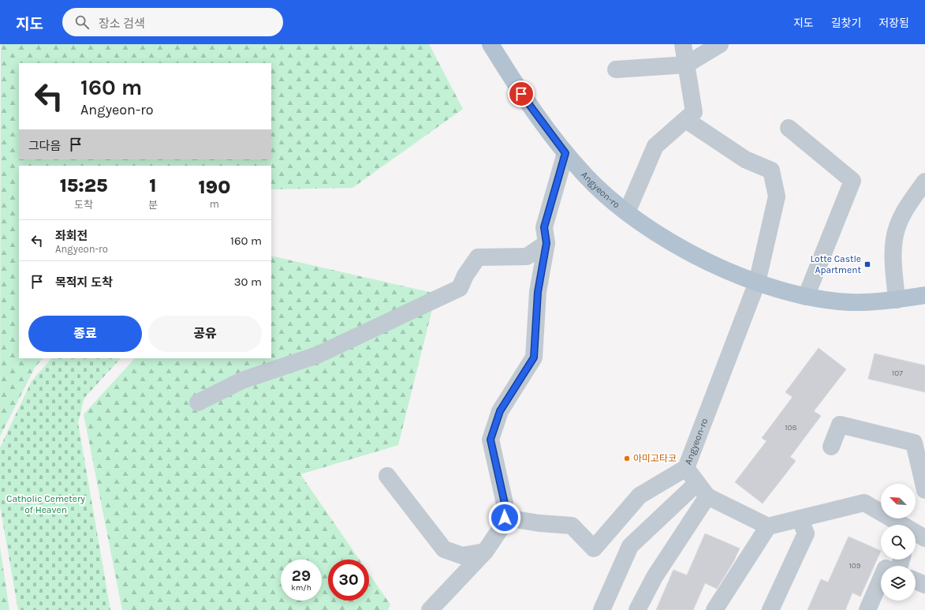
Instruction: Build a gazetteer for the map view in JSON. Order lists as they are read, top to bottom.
{
  "streets": {
    "main road": ["Angyeon-ro"]
  },
  "parks": ["Catholic Cemetery of Heaven"],
  "places": {
    "transit": ["Lotte Castle Apartment"],
    "other": ["아미고타코"]
  },
  "house_numbers": ["107", "108", "109"],
  "north": "top left",
  "page": {
    "header": "지도",
    "search": "장소 검색",
    "nav": ["지도", "길찾기", "저장됨"],
    "turn": ["160 m", "Angyeon-ro"],
    "then": "그다음",
    "eta": [
      "15:25",
      "도착",
      "1",
      "분",
      "190",
      "m"
    ],
    "list": [
      {
        "name": "좌회전",
        "note": "Angyeon-ro",
        "value": "160 m"
      },
      {
        "name": "목적지 도착",
        "value": "30 m"
      }
    ],
    "buttons": ["종료", "공유"],
    "speed": "29 km/h",
    "limit": "30"
  }
}
